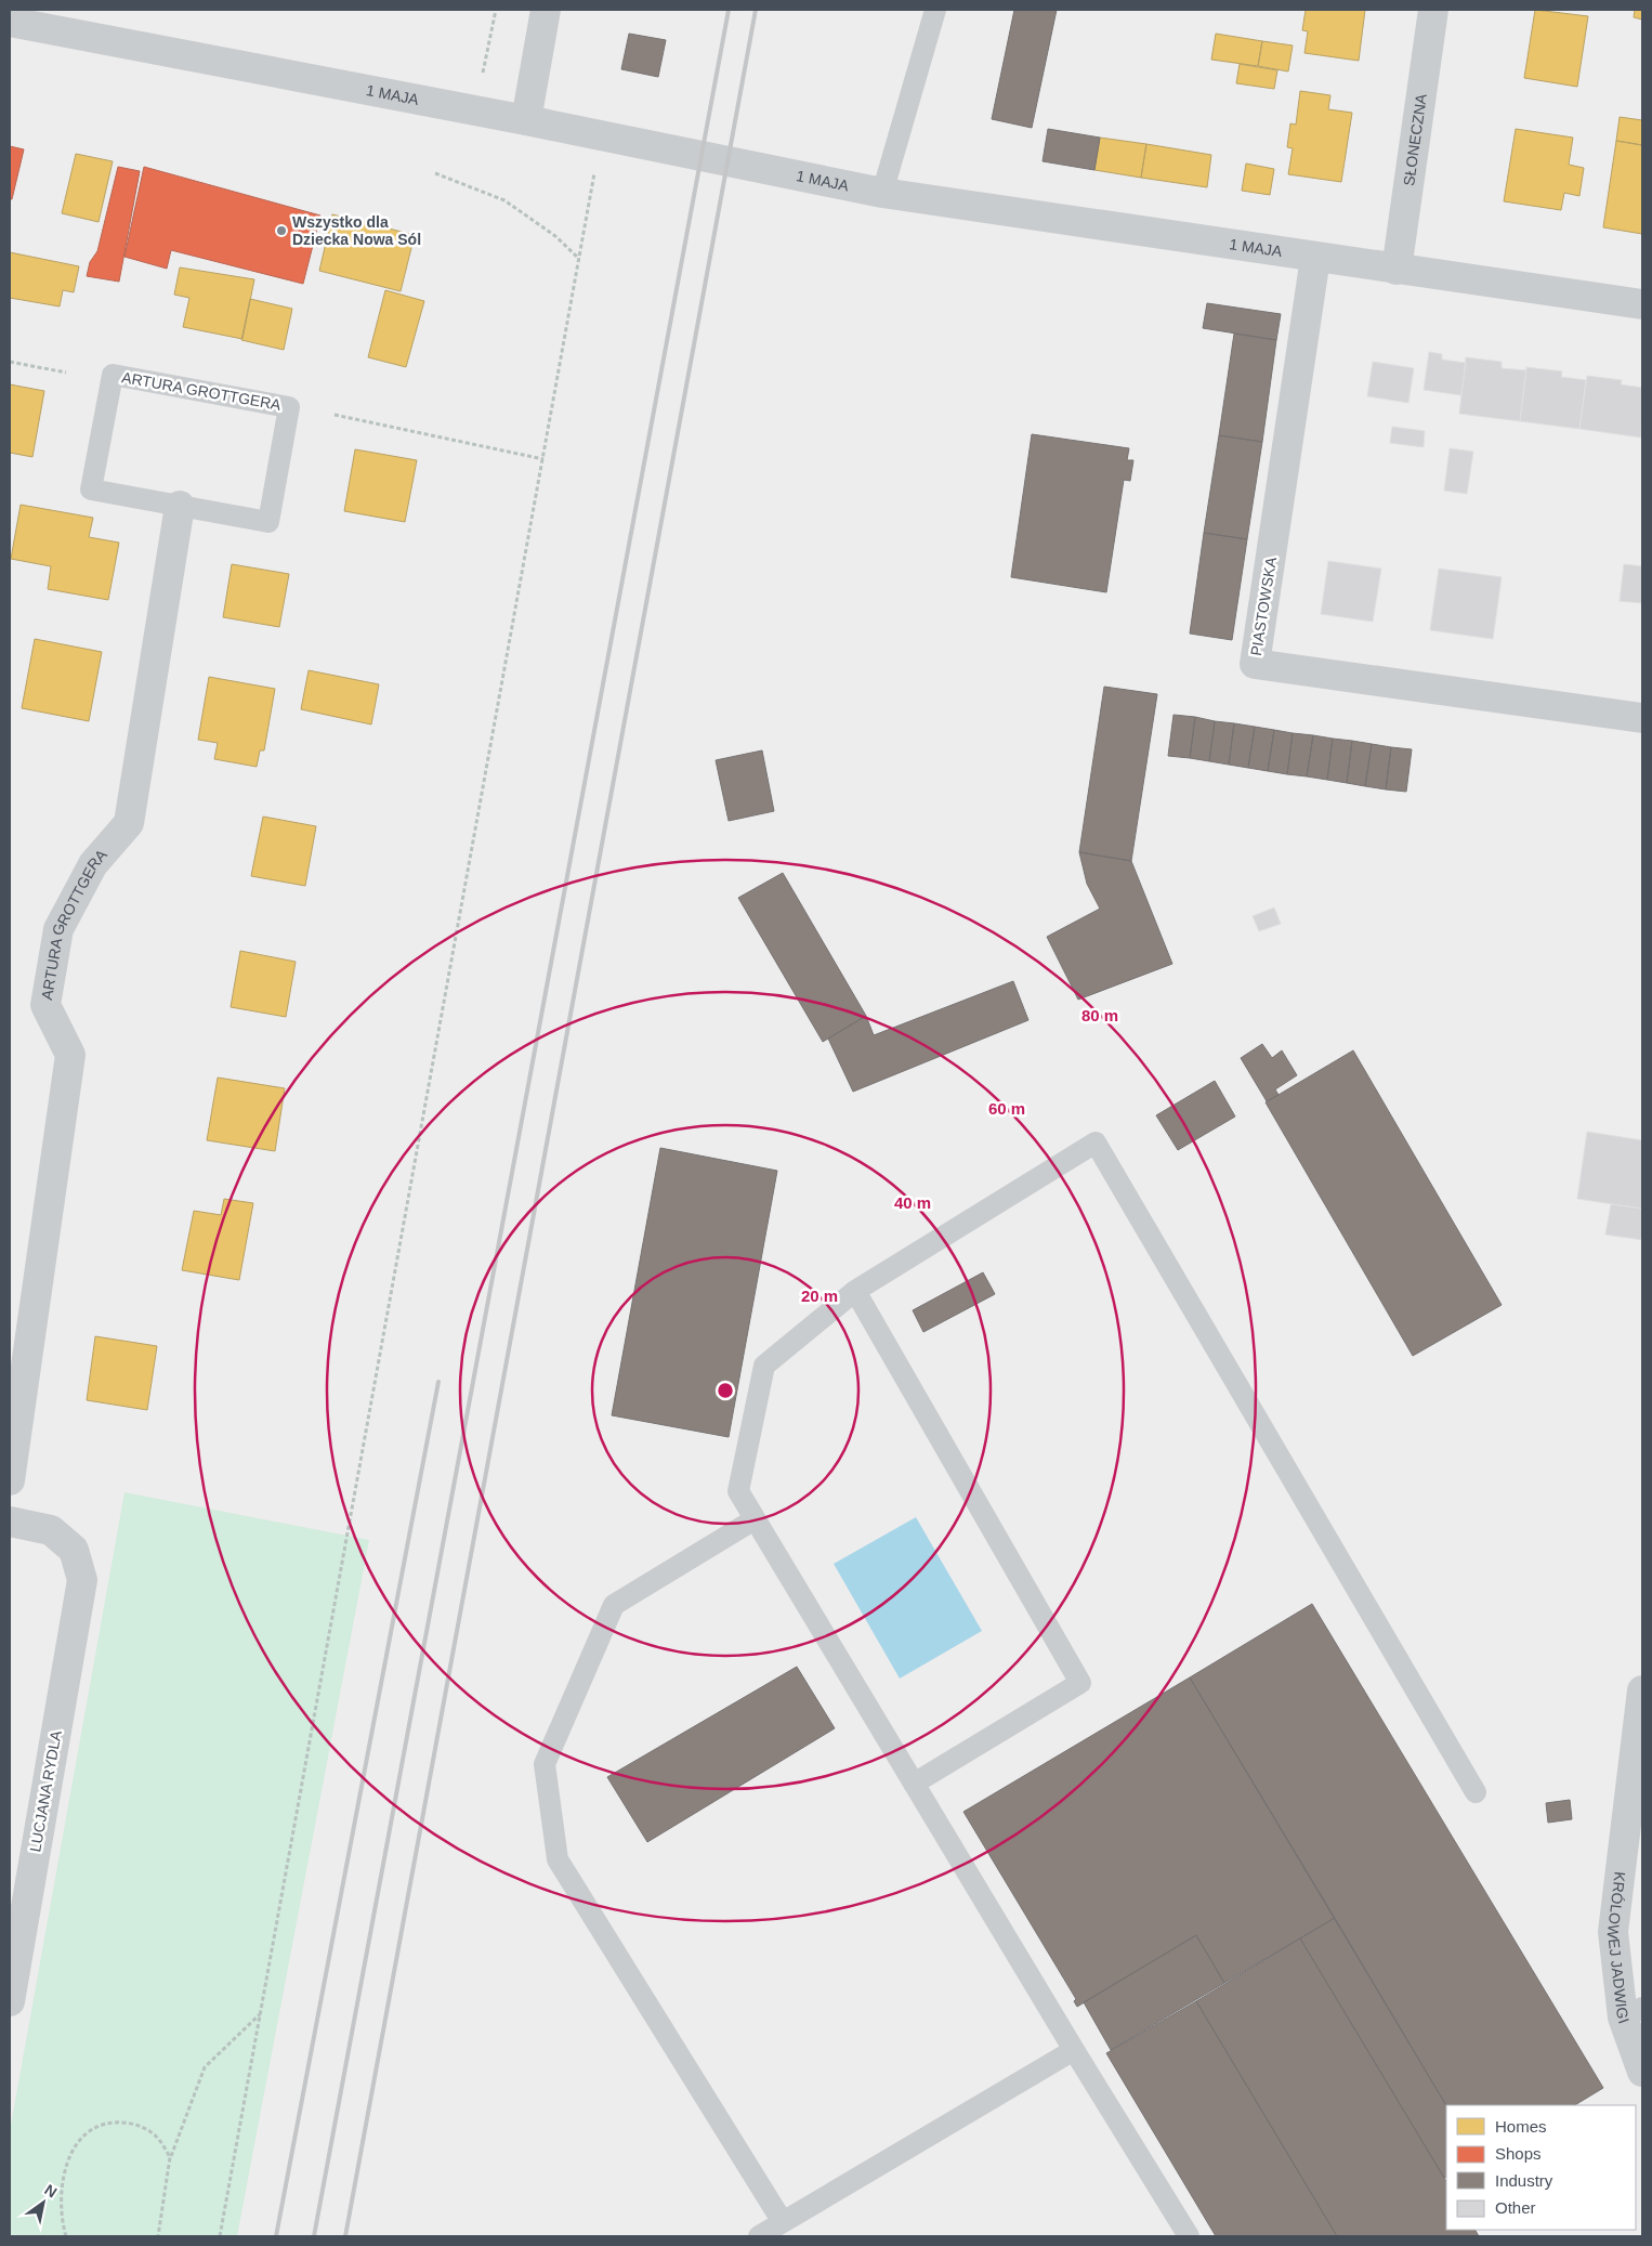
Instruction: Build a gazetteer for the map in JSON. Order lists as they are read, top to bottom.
{
  "streets": {
    "street": [
      "1 MAJA",
      "SŁONECZNA",
      "ARTURA GROTTGERA",
      "PIASTOWSKA",
      "LUCJANA RYDLA",
      "KRÓLOWEJ JADWIGI"
    ]
  },
  "crossings": [
    ["1 MAJA", "SŁONECZNA"],
    ["1 MAJA", "PIASTOWSKA"]
  ],
  "places": ["Wszystko dla Dziecka Nowa Sól"],
  "legend": [
    "Homes",
    "Shops",
    "Industry",
    "Other"
  ],
  "north": "top right",
  "rings": [
    "80 m",
    "60 m",
    "40 m",
    "20 m"
  ]
}
